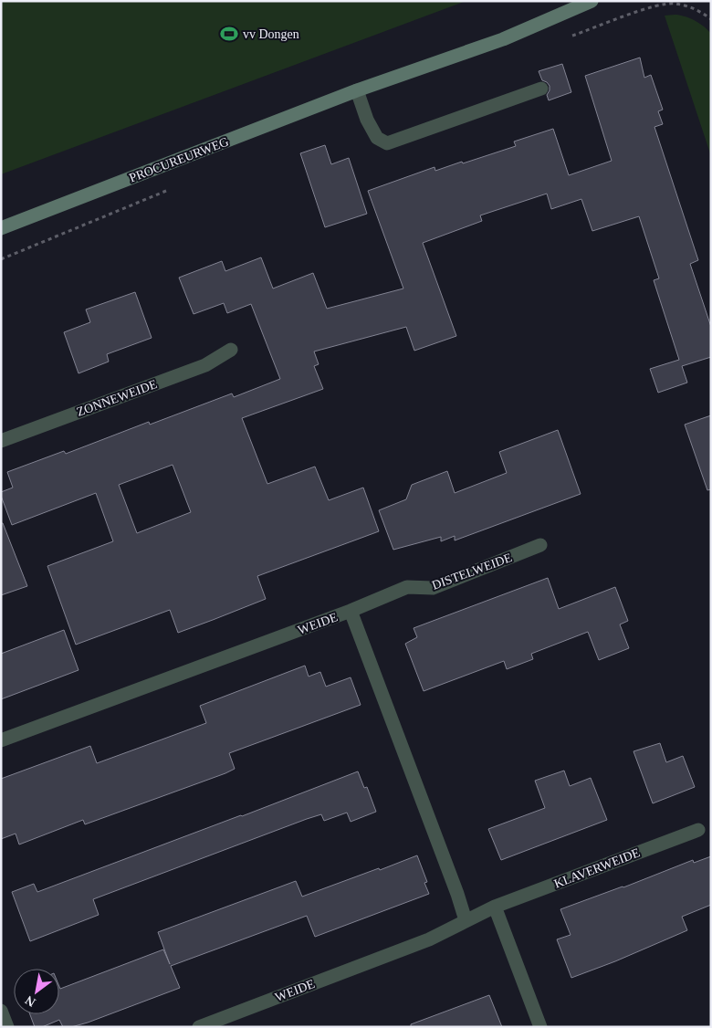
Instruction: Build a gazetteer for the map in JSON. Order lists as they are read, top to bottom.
{
  "streets": {
    "main road": ["PROCUREURWEG"],
    "street": [
      "ZONNEWEIDE",
      "DISTELWEIDE",
      "WEIDE",
      "KLAVERWEIDE"
    ]
  },
  "crossings": [
    ["DISTELWEIDE", "WEIDE"],
    ["WEIDE", "KLAVERWEIDE"]
  ],
  "places": {
    "sports": ["vv Dongen"]
  },
  "north": "bottom left"
}
